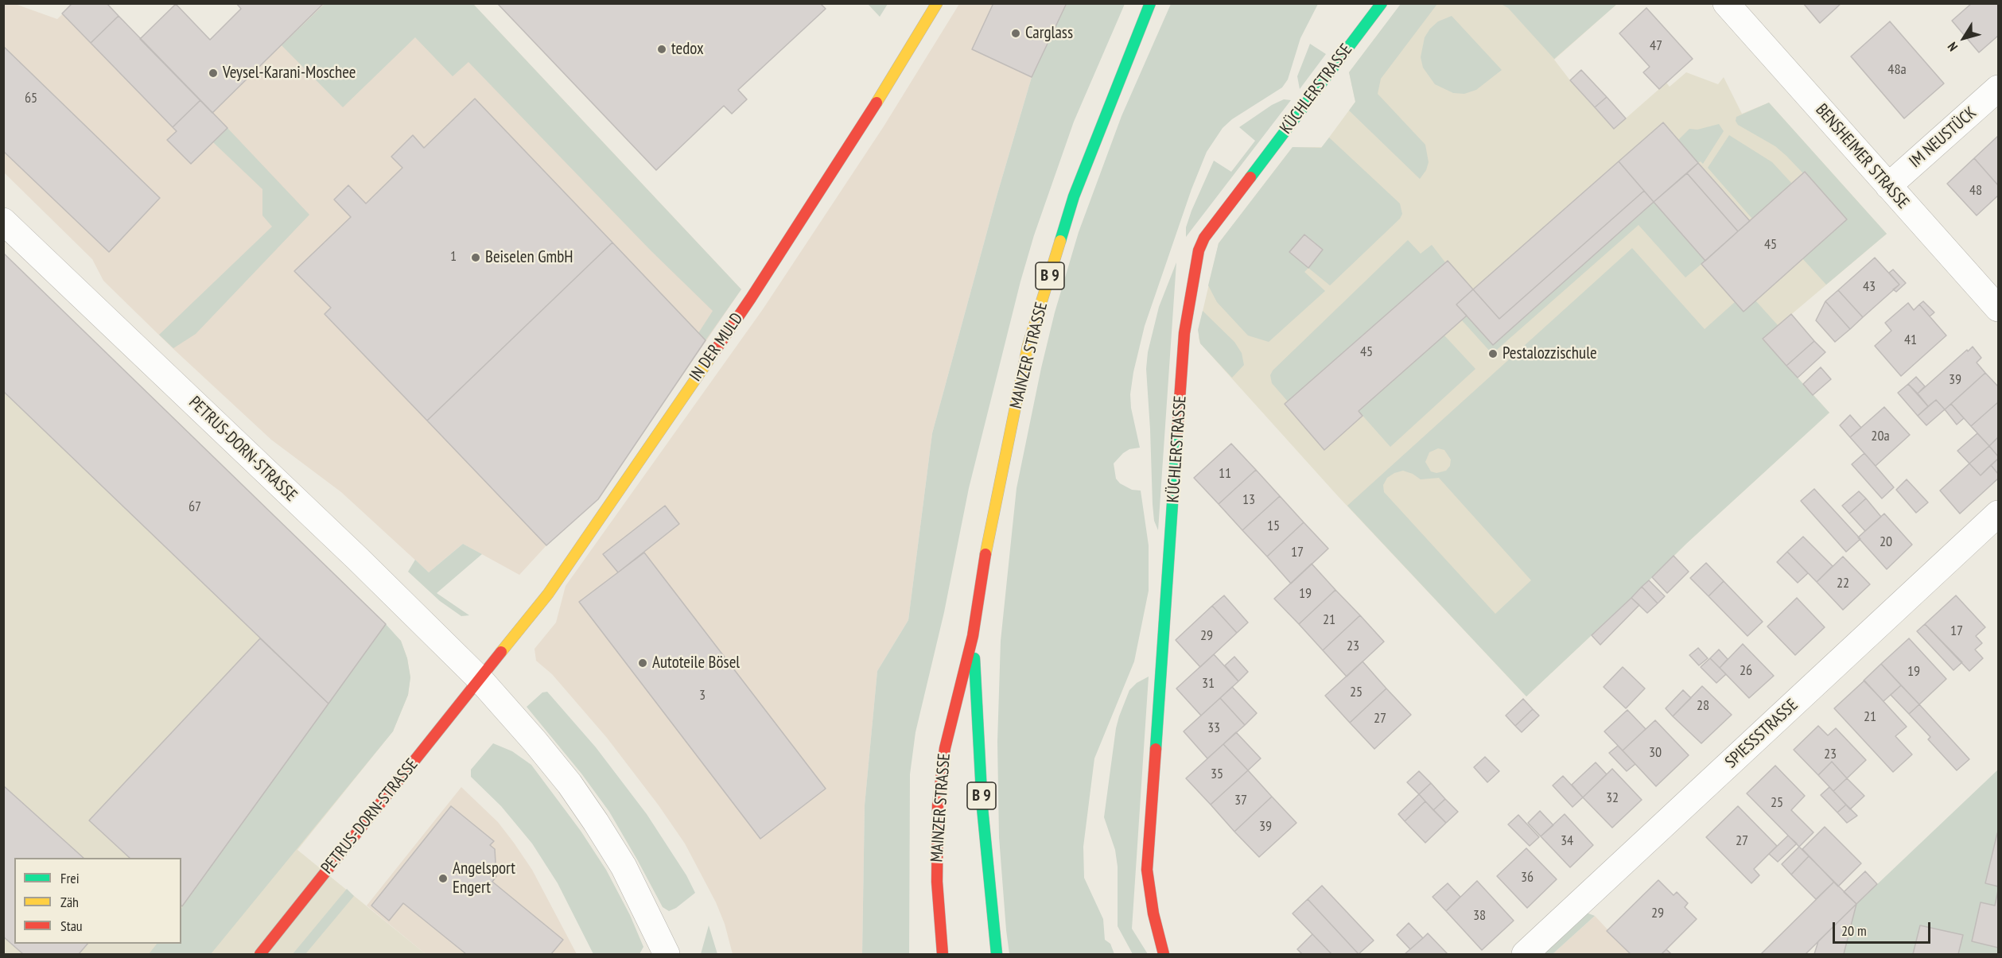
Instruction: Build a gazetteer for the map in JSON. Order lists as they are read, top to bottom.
{
  "streets": {
    "street": [
      "KÜCHLERSTRASSE",
      "IM NEUSTÜCK",
      "BENSHEIMER STRASSE",
      "B 9",
      "IN DER MULD",
      "MAINZER STRASSE",
      "PETRUS-DORN-STRASSE",
      "SPIESSSTRASSE"
    ]
  },
  "crossings": [
    ["IM NEUSTÜCK", "BENSHEIMER STRASSE"],
    ["IN DER MULD", "PETRUS-DORN-STRASSE"]
  ],
  "places": [
    "Carglass",
    "tedox",
    "Veysel-Karani-Moschee",
    "Beiselen GmbH",
    "Pestalozzischule",
    "Autoteile Bösel",
    "Angelsport Engert"
  ],
  "house_numbers": [
    "47",
    "48a",
    "65",
    "48",
    "45",
    "1",
    "43",
    "41",
    "45",
    "39",
    "20a",
    "11",
    "13",
    "67",
    "15",
    "20",
    "17",
    "22",
    "19",
    "21",
    "17",
    "29",
    "23",
    "26",
    "19",
    "31",
    "25",
    "3",
    "28",
    "21",
    "27",
    "33",
    "30",
    "23",
    "35",
    "32",
    "37",
    "25",
    "39",
    "34",
    "27",
    "36",
    "29",
    "38"
  ],
  "legend": ["Frei", "Zäh", "Stau"],
  "scale_bar": "20 m",
  "north": "bottom left"
}
